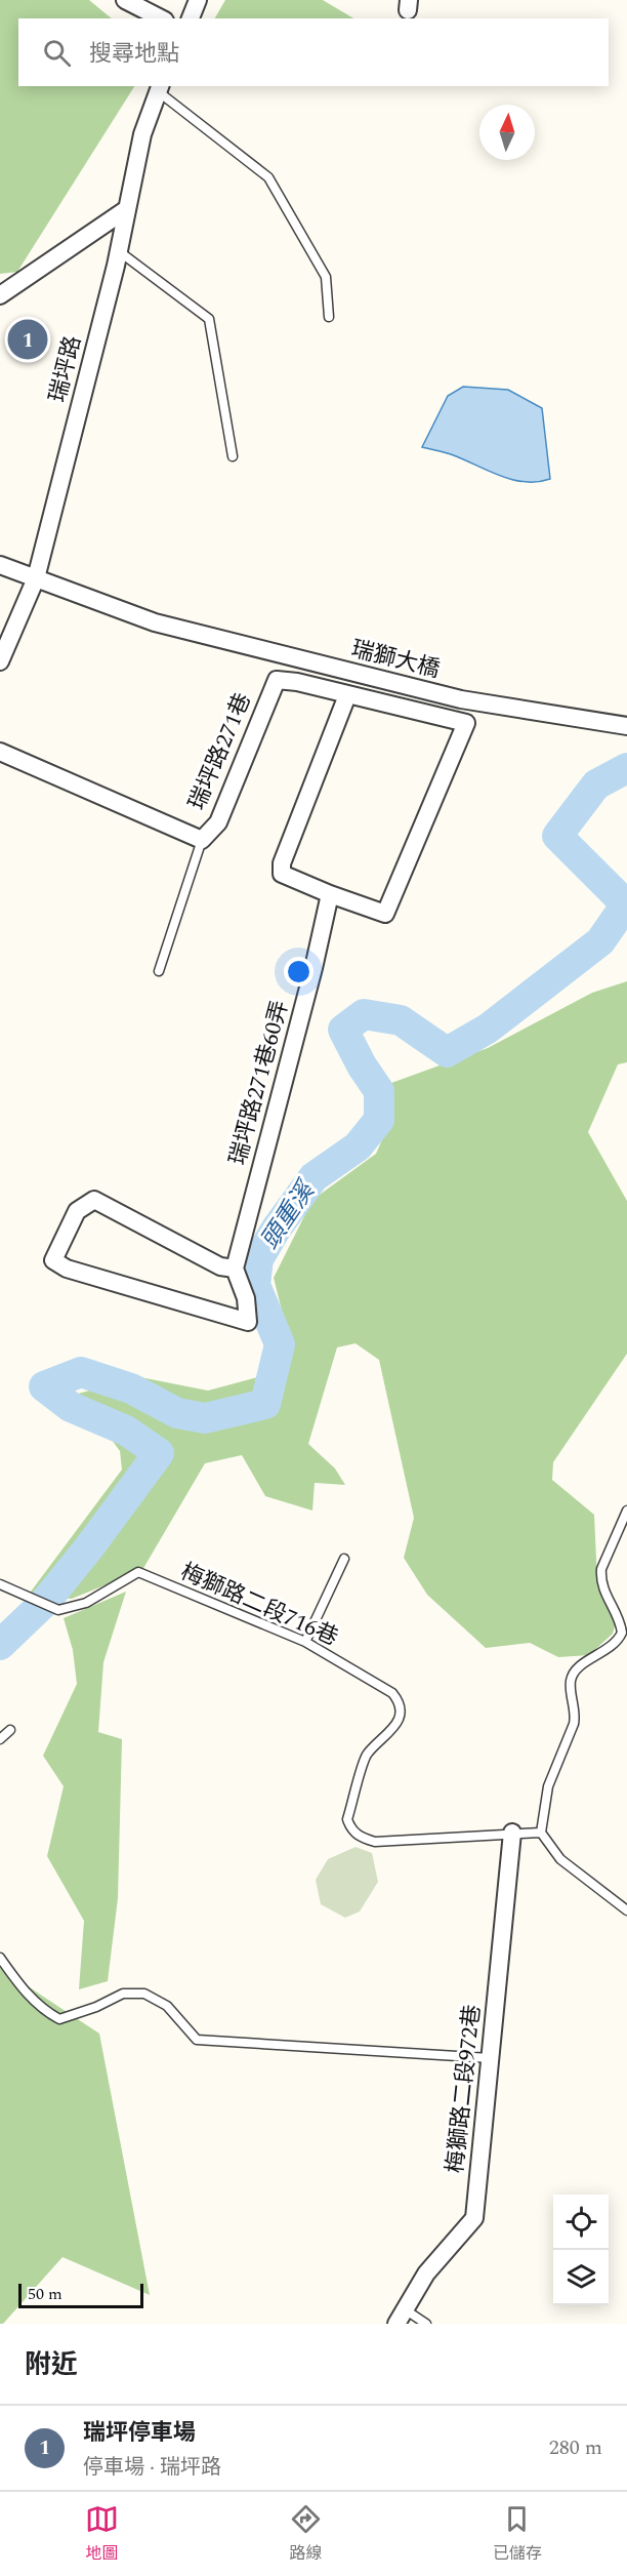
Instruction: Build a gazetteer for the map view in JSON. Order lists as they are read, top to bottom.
{
  "streets": {
    "street": [
      "瑞坪路",
      "瑞獅大橋",
      "瑞坪路271巷",
      "瑞坪路271巷60弄",
      "梅獅路二段972巷"
    ],
    "lane": ["梅獅路二段716巷"]
  },
  "crossings": [
    ["瑞坪路", "瑞獅大橋"],
    ["梅獅路二段716巷", "梅獅路二段972巷"]
  ],
  "water": ["頭重溪"],
  "scale_bar": "50 m",
  "north": "top",
  "page": {
    "search": "搜尋地點",
    "pins": "1",
    "scale": "50 m",
    "heading": "附近",
    "list": [
      {
        "mark": "1",
        "name": "瑞坪停車場",
        "note": "停車場 · 瑞坪路",
        "value": "280 m"
      }
    ],
    "nav": ["地圖", "路線", "已儲存"]
  }
}
